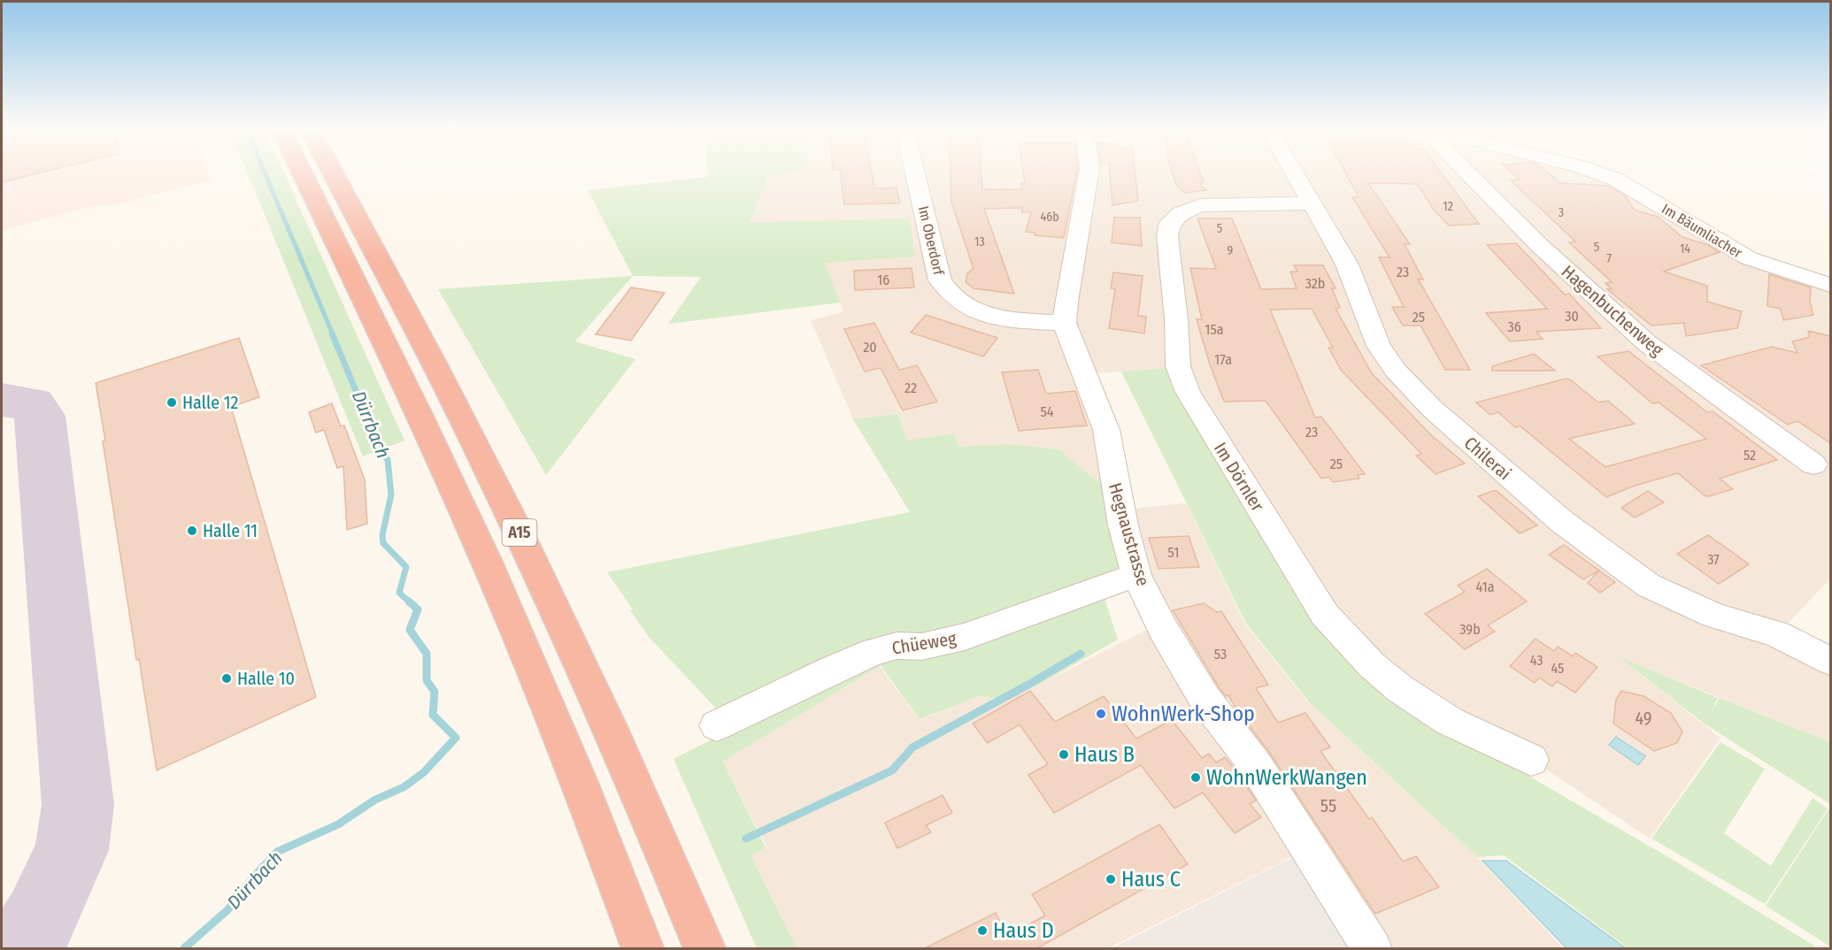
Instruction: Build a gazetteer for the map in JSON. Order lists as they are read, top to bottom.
{
  "streets": {
    "highway": ["A15"],
    "street": [
      "Im Bäumliacher",
      "Im Oberdorf",
      "Hagenbuchenweg",
      "Chilerai",
      "Im Dörnler",
      "Hegnaustrasse",
      "Chüeweg"
    ]
  },
  "crossings": [
    ["Im Oberdorf", "Hegnaustrasse"],
    ["Chilerai", "Im Dörnler"],
    ["Hegnaustrasse", "Chüeweg"]
  ],
  "water": ["Dürrbach"],
  "places": [
    "Halle 12",
    "Halle 11",
    "Halle 10",
    "WohnWerk-Shop",
    "Haus B",
    "WohnWerkWangen",
    "Haus C",
    "Haus D"
  ],
  "house_numbers": [
    "12",
    "3",
    "46b",
    "5",
    "13",
    "5",
    "14",
    "9",
    "7",
    "23",
    "16",
    "32b",
    "30",
    "25",
    "36",
    "15a",
    "20",
    "17a",
    "22",
    "54",
    "23",
    "52",
    "25",
    "51",
    "37",
    "41a",
    "39b",
    "53",
    "43",
    "45",
    "49",
    "55"
  ]
}
